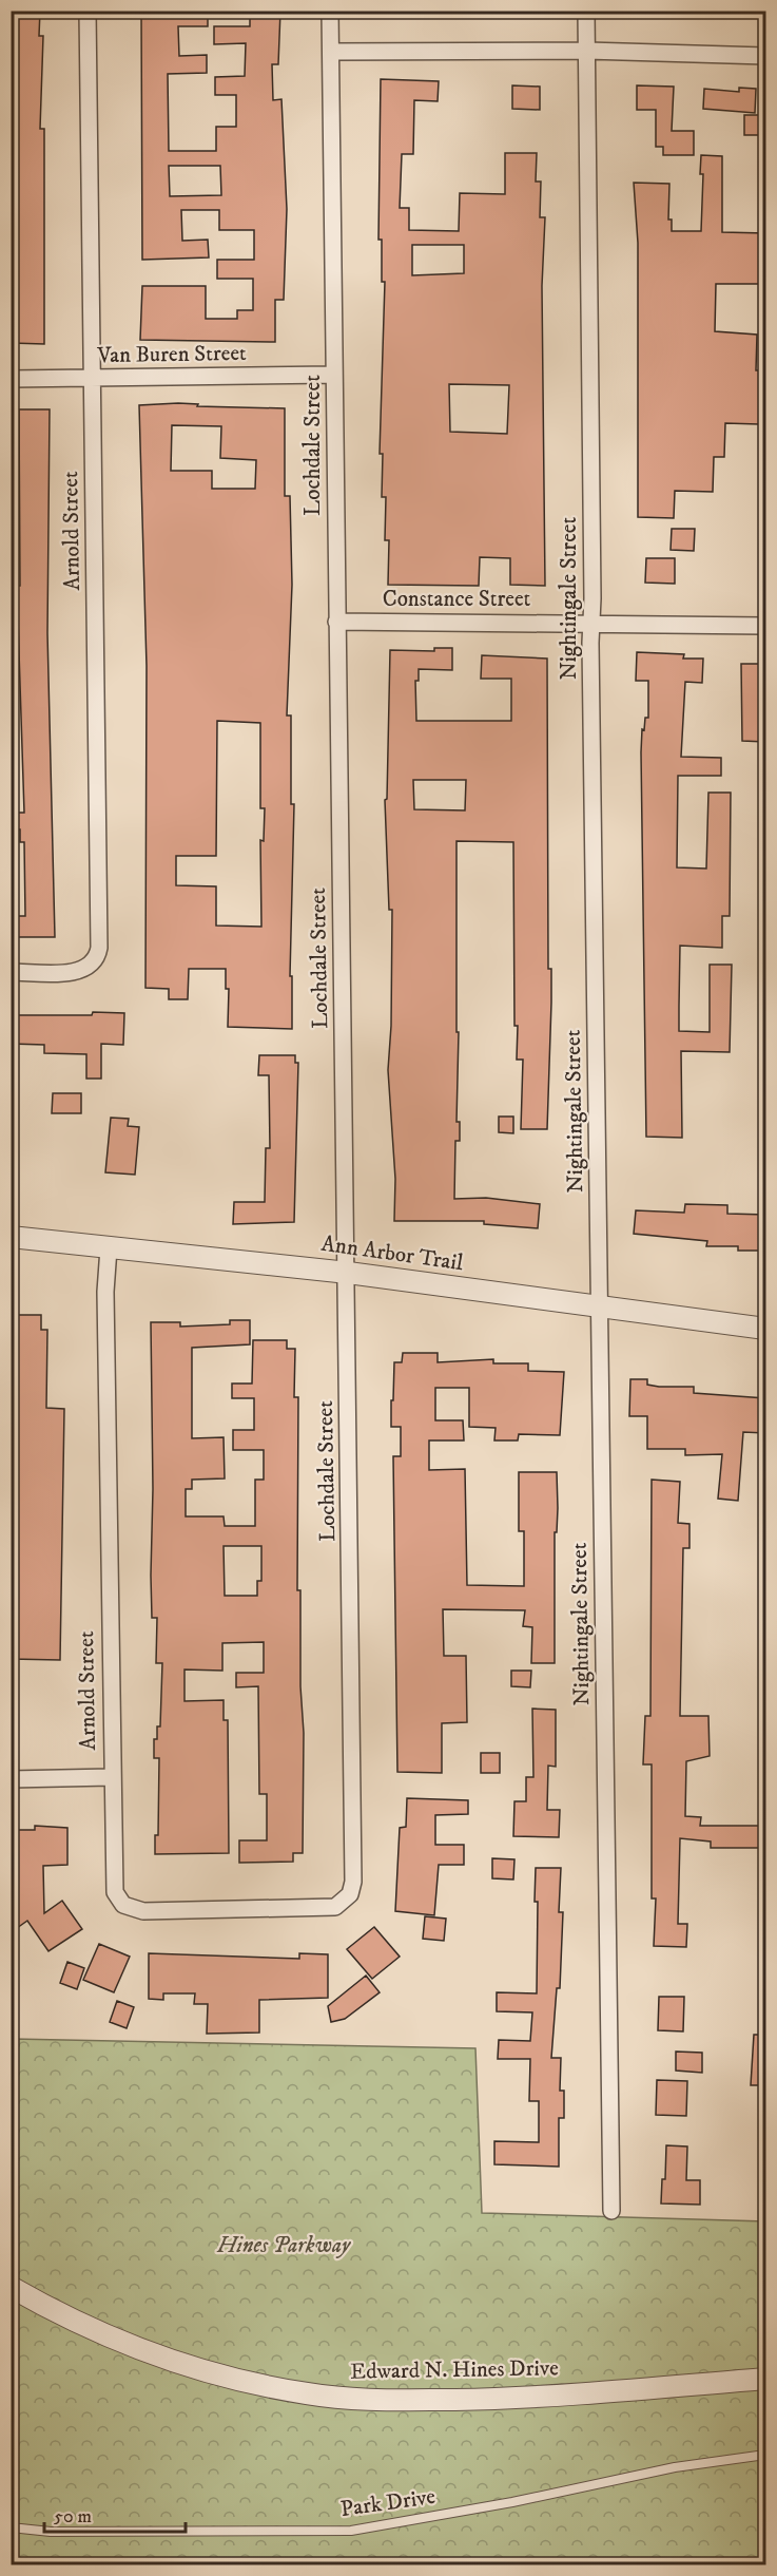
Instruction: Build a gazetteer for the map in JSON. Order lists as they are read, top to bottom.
{
  "streets": {
    "street": [
      "Van Buren Street",
      "Lochdale Street",
      "Arnold Street",
      "Nightingale Street",
      "Constance Street",
      "Ann Arbor Trail",
      "Edward N. Hines Drive"
    ],
    "lane": ["Park Drive"]
  },
  "crossings": [
    ["Van Buren Street", "Lochdale Street"],
    ["Van Buren Street", "Arnold Street"],
    ["Lochdale Street", "Arnold Street"],
    ["Lochdale Street", "Constance Street"],
    ["Lochdale Street", "Ann Arbor Trail"],
    ["Arnold Street", "Ann Arbor Trail"],
    ["Nightingale Street", "Constance Street"],
    ["Nightingale Street", "Ann Arbor Trail"]
  ],
  "parks": ["Hines Parkway"],
  "scale_bar": "50 m"
}
